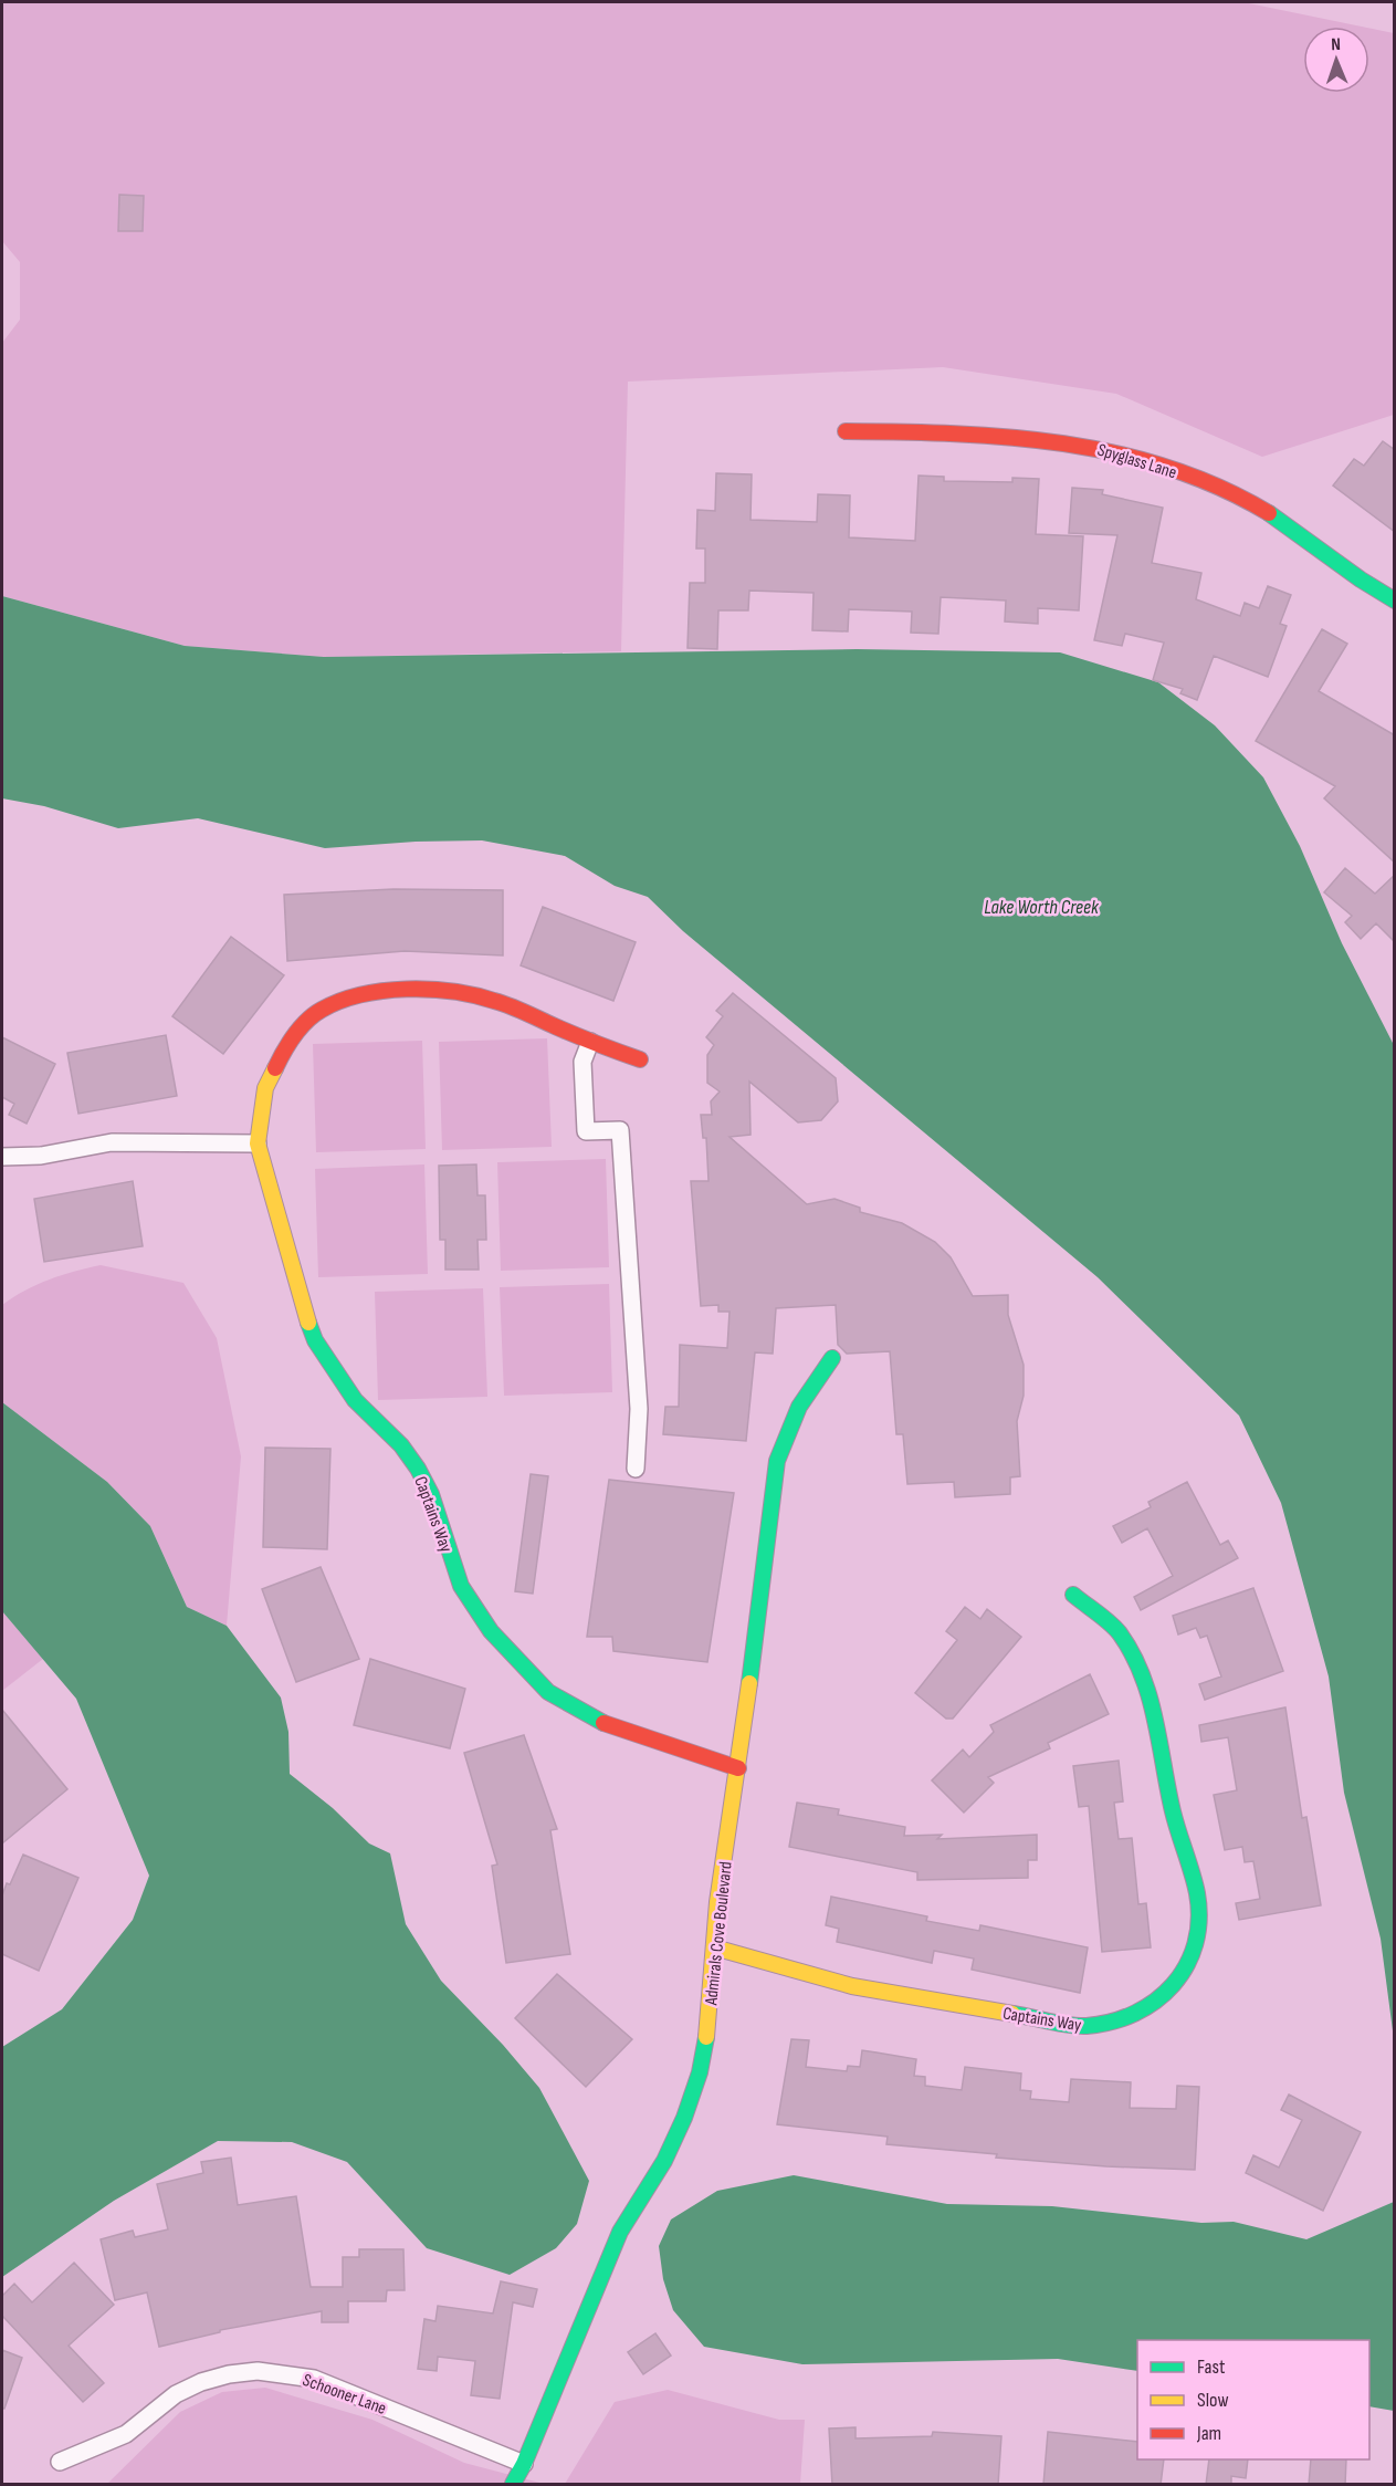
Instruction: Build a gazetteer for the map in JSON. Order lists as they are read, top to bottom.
{
  "streets": {
    "street": [
      "Spyglass Lane",
      "Captains Way",
      "Admirals Cove Boulevard",
      "Schooner Lane"
    ]
  },
  "crossings": [
    ["Captains Way", "Admirals Cove Boulevard"],
    ["Admirals Cove Boulevard", "Schooner Lane"]
  ],
  "water": ["Lake Worth Creek"],
  "legend": ["Fast", "Slow", "Jam"],
  "north": "top"
}
